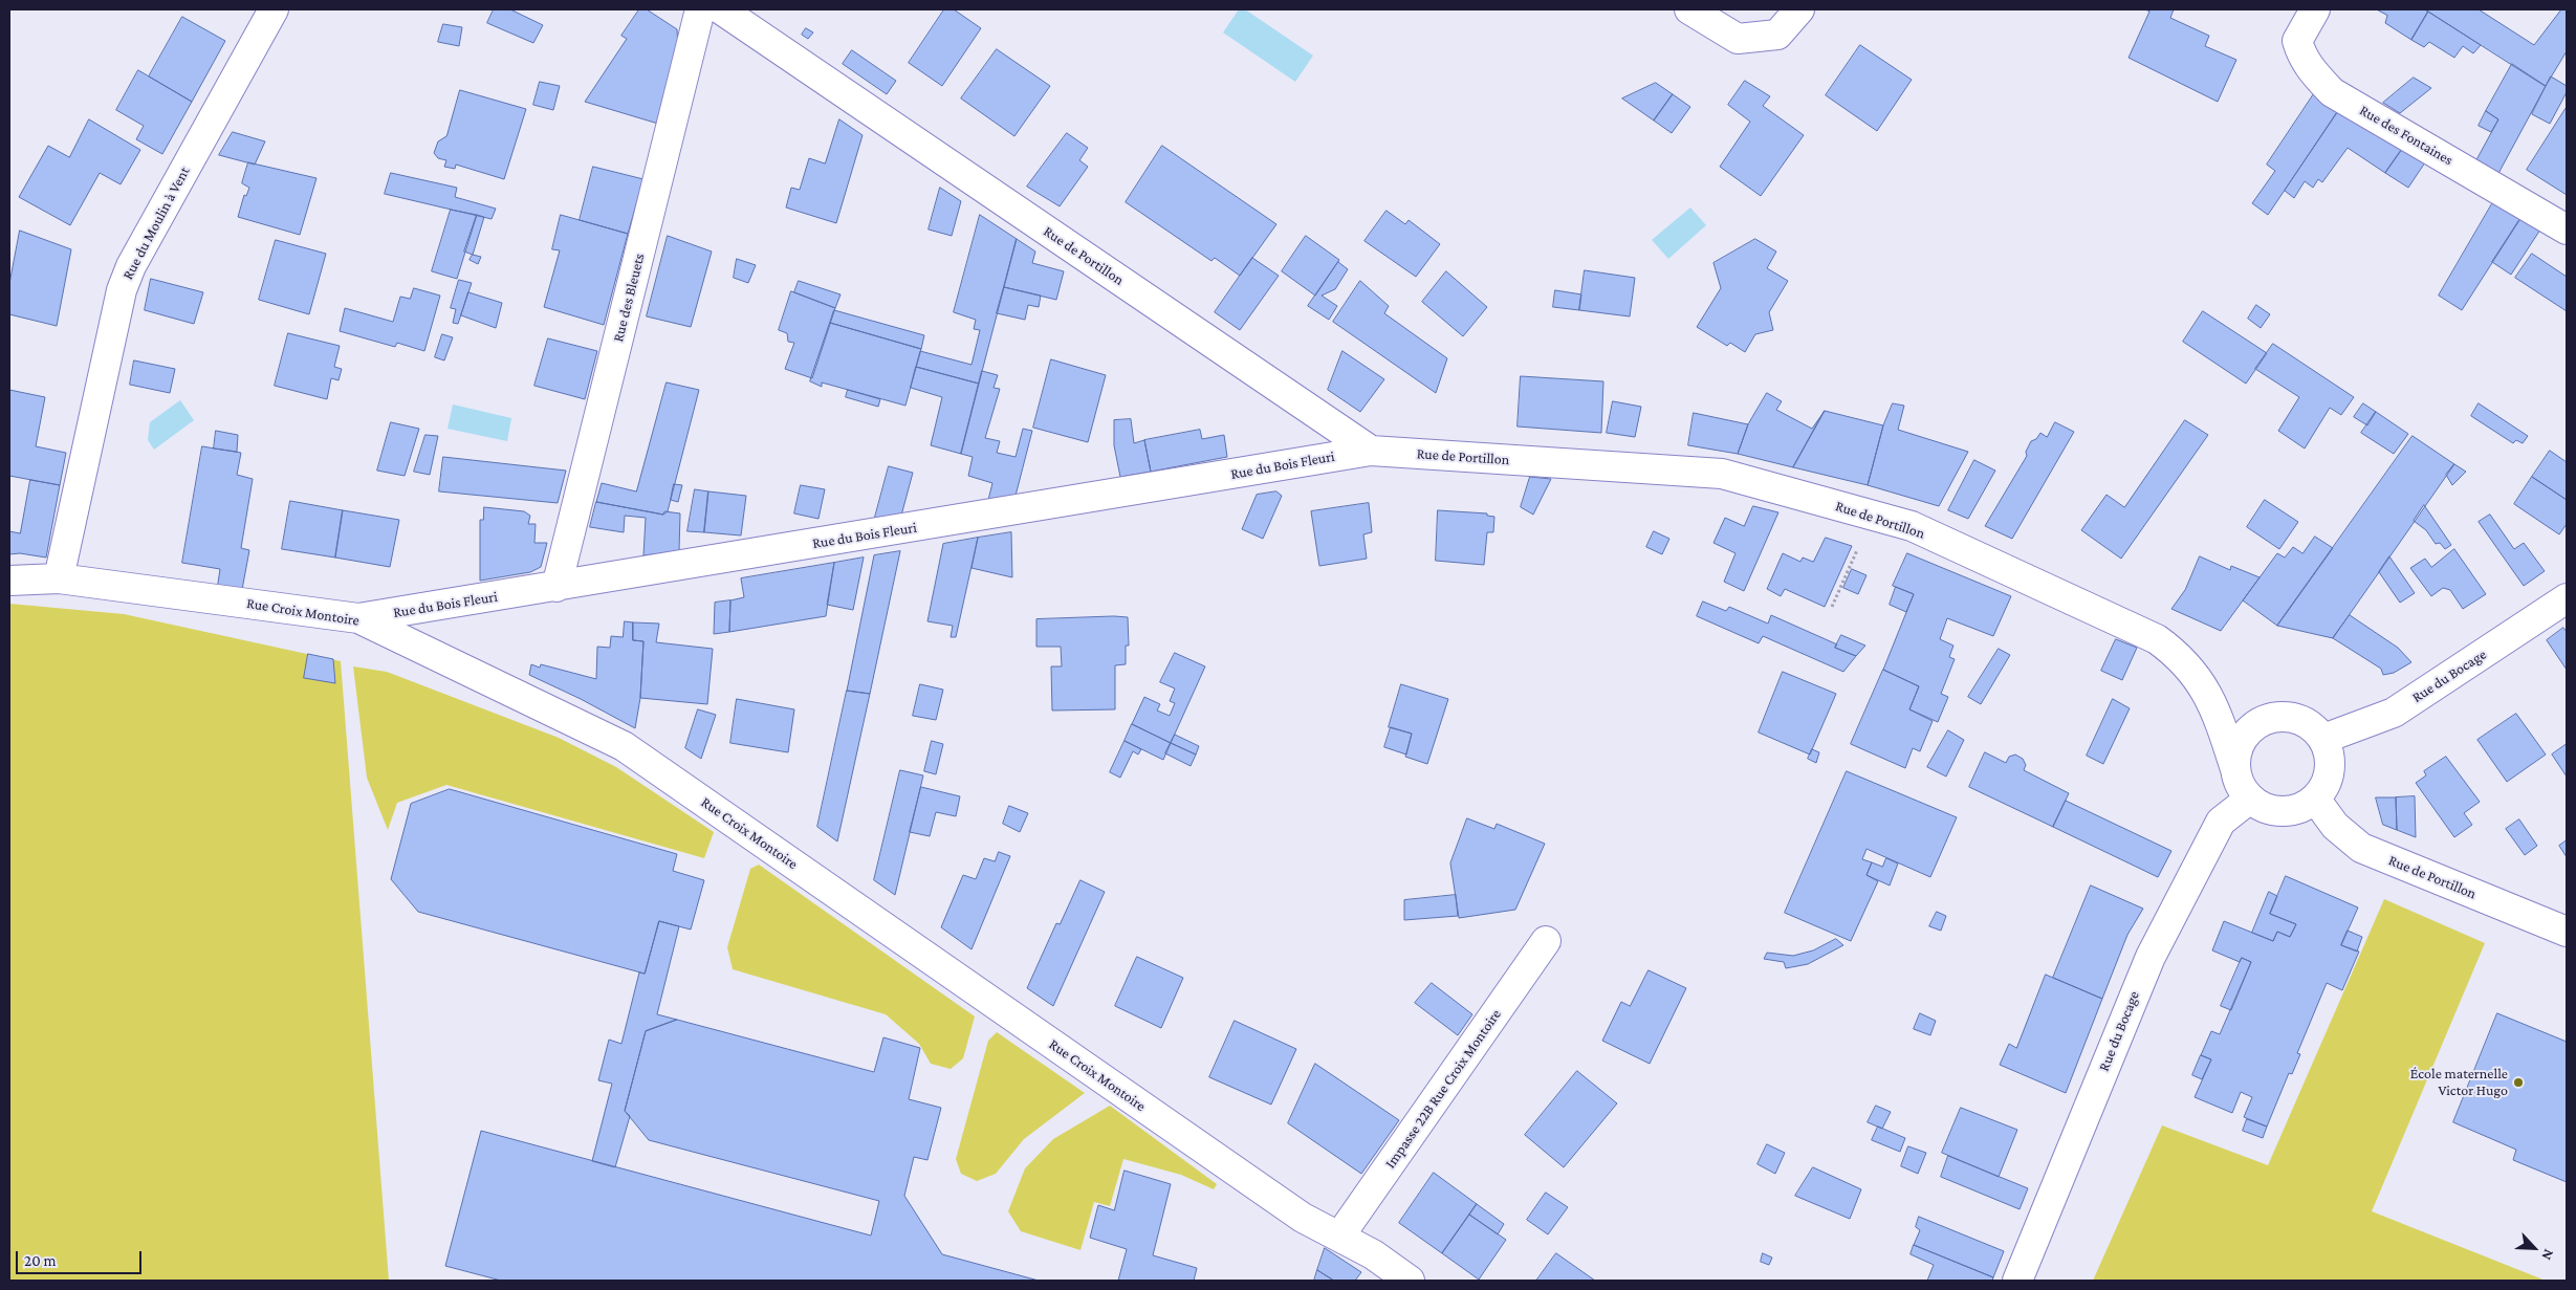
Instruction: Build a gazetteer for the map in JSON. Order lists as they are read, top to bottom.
{
  "streets": {
    "street": [
      "Rue des Fontaines",
      "Rue du Moulin à Vent",
      "Rue de Portillon",
      "Rue des Bleuets",
      "Rue du Bois Fleuri",
      "Rue Croix Montoire",
      "Rue du Bocage",
      "Impasse 22B Rue Croix Montoire"
    ]
  },
  "crossings": [
    ["Rue du Moulin à Vent", "Rue Croix Montoire"],
    ["Rue de Portillon", "Rue du Bois Fleuri"],
    ["Rue de Portillon", "Rue du Bocage"],
    ["Rue des Bleuets", "Rue du Bois Fleuri"],
    ["Rue du Bois Fleuri", "Rue Croix Montoire"],
    ["Rue Croix Montoire", "Impasse 22B Rue Croix Montoire"]
  ],
  "places": ["École maternelle Victor Hugo"],
  "scale_bar": "20 m",
  "north": "bottom right"
}
